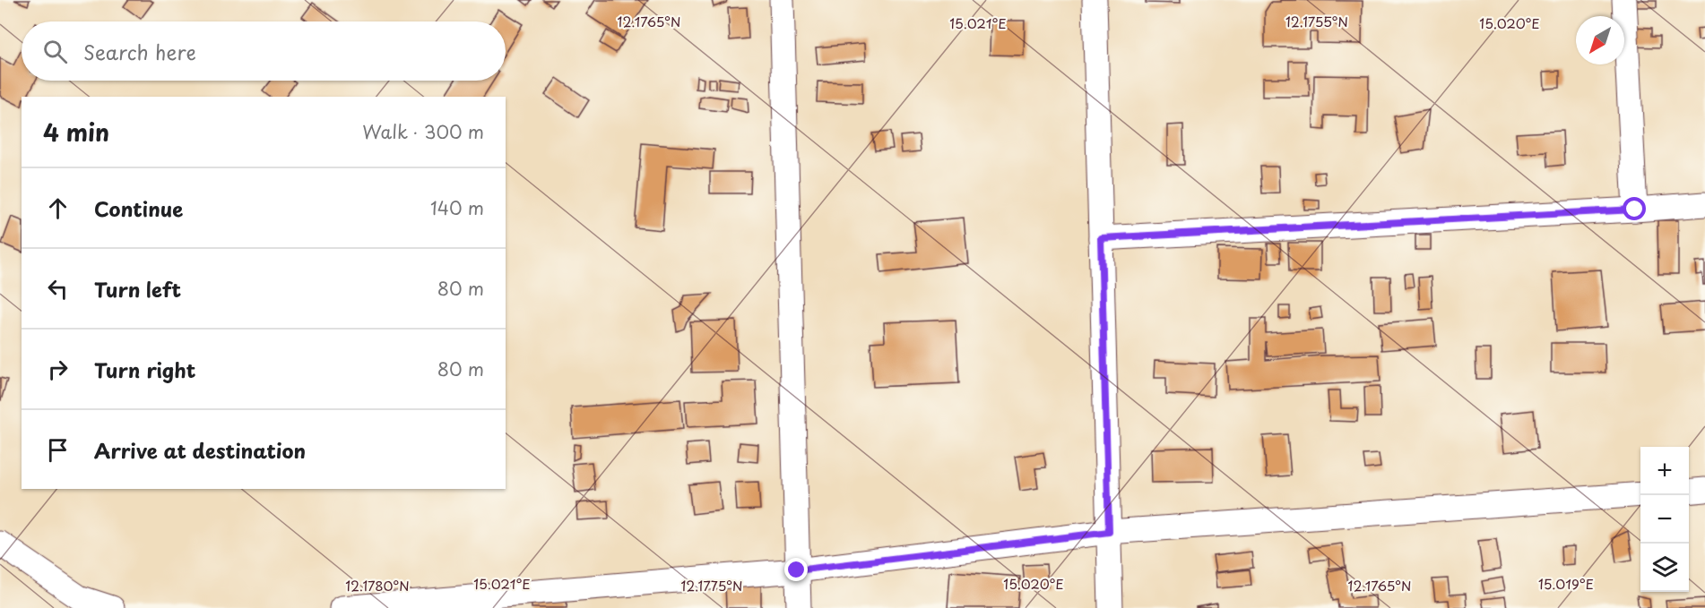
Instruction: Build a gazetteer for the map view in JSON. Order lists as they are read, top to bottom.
{
  "north": "bottom left",
  "page": {
    "search": "Search here",
    "heading": ["4 min", "Walk · 300 m"],
    "list": [
      ["Continue", "140 m"],
      ["Turn left", "80 m"],
      ["Turn right", "80 m"],
      "Arrive at destination"
    ],
    "map_buttons": ["+", "−"]
  },
  "coordinates": [
    "12.1765°N",
    "12.1755°N",
    "15.021°E",
    "15.020°E",
    "15.019°E",
    "12.1780°N",
    "12.1775°N"
  ]
}
